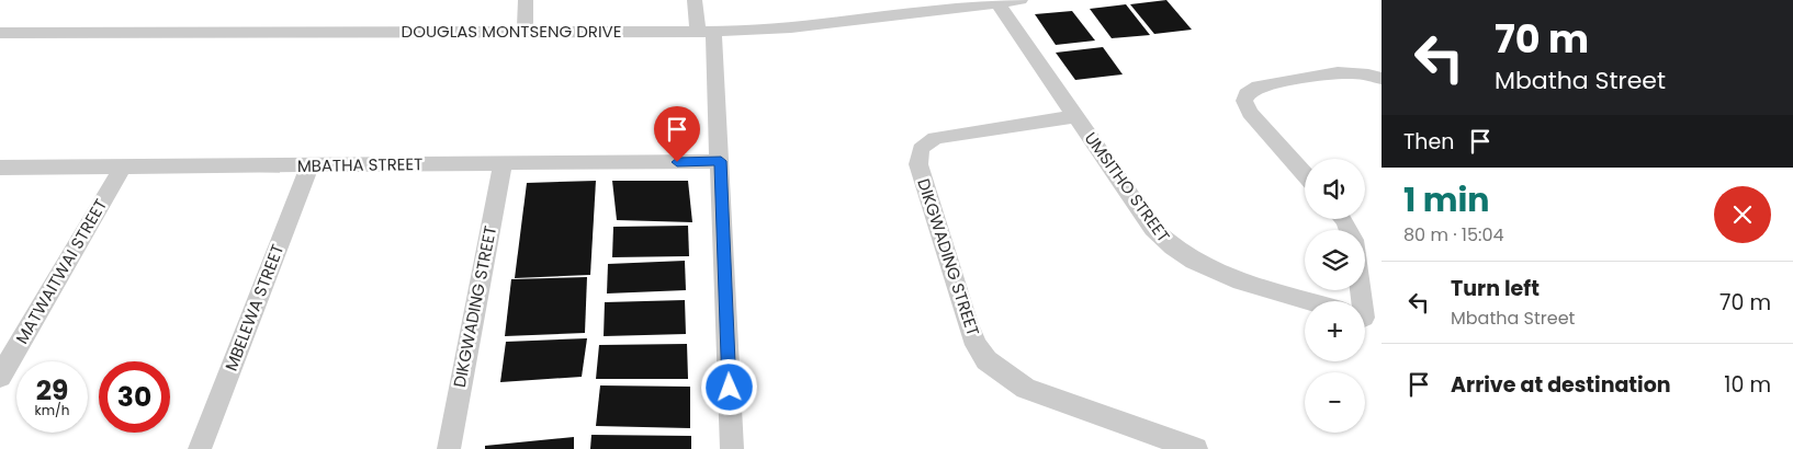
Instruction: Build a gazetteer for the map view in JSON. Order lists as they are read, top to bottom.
{
  "streets": {
    "street": [
      "DOUGLAS MONTSENG DRIVE",
      "MBATHA STREET",
      "UMSITHO STREET",
      "DIKGWADING STREET",
      "MATWAITWAI STREET",
      "MBELEWA STREET"
    ]
  },
  "crossings": [
    ["DOUGLAS MONTSENG DRIVE", "UMSITHO STREET"],
    ["MBATHA STREET", "DIKGWADING STREET"],
    ["MBATHA STREET", "MATWAITWAI STREET"],
    ["MBATHA STREET", "MBELEWA STREET"],
    ["UMSITHO STREET", "DIKGWADING STREET"]
  ],
  "page": {
    "turn": ["70 m", "Mbatha Street"],
    "then": "Then",
    "map_buttons": ["+", "−"],
    "heading": ["1 min", "80 m · 15:04"],
    "list": [
      {
        "name": "Turn left",
        "note": "Mbatha Street",
        "value": "70 m"
      },
      {
        "name": "Arrive at destination",
        "value": "10 m"
      }
    ],
    "speed": "29 km/h",
    "limit": "30"
  }
}
